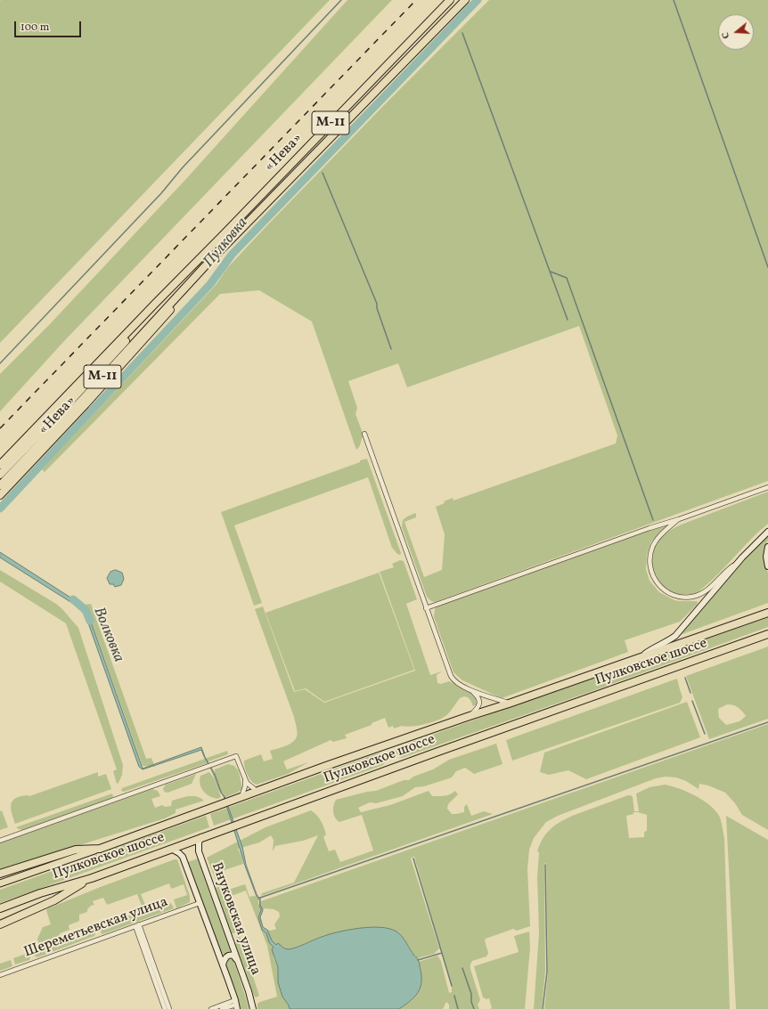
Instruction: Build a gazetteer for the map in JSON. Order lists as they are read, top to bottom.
{
  "streets": {
    "highway": ["М-11", "«Нева»", "Пулковское шоссе"],
    "street": ["Внуковская улица", "Шереметьевская улица"]
  },
  "crossings": [
    ["Пулковское шоссе", "Внуковская улица"],
    ["Внуковская улица", "Шереметьевская улица"]
  ],
  "water": ["Пулковка", "Волковка"],
  "scale_bar": "100 m",
  "north": "left"
}
